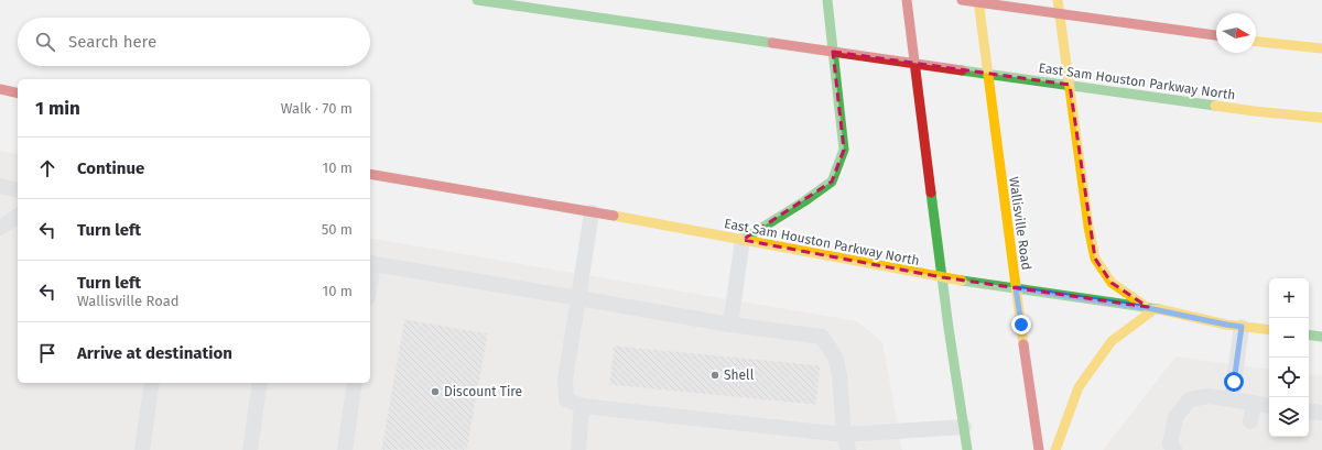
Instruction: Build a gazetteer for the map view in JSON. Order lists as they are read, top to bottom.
{
  "streets": {
    "main road": ["East Sam Houston Parkway North", "Wallisville Road"]
  },
  "crossings": [
    ["East Sam Houston Parkway North", "Wallisville Road"]
  ],
  "places": ["Shell", "Discount Tire"],
  "north": "right",
  "page": {
    "search": "Search here",
    "heading": ["1 min", "Walk · 70 m"],
    "list": [
      ["Continue", "10 m"],
      ["Turn left", "50 m"],
      ["Turn left", "Wallisville Road", "10 m"],
      "Arrive at destination"
    ],
    "map_buttons": ["+", "−"]
  }
}
